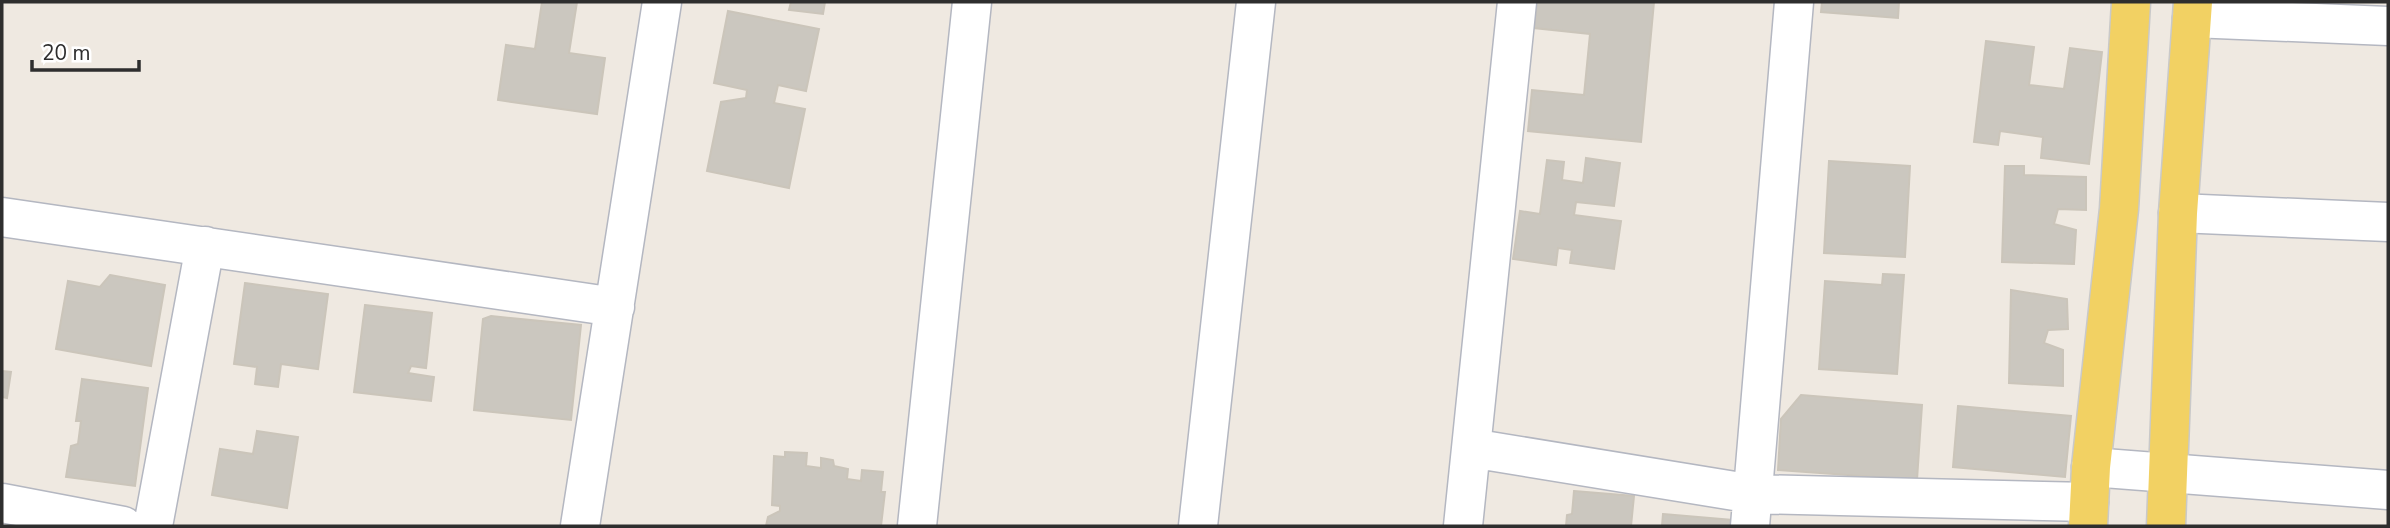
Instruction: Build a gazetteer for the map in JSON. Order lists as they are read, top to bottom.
{
  "scale_bar": "20 m"
}
